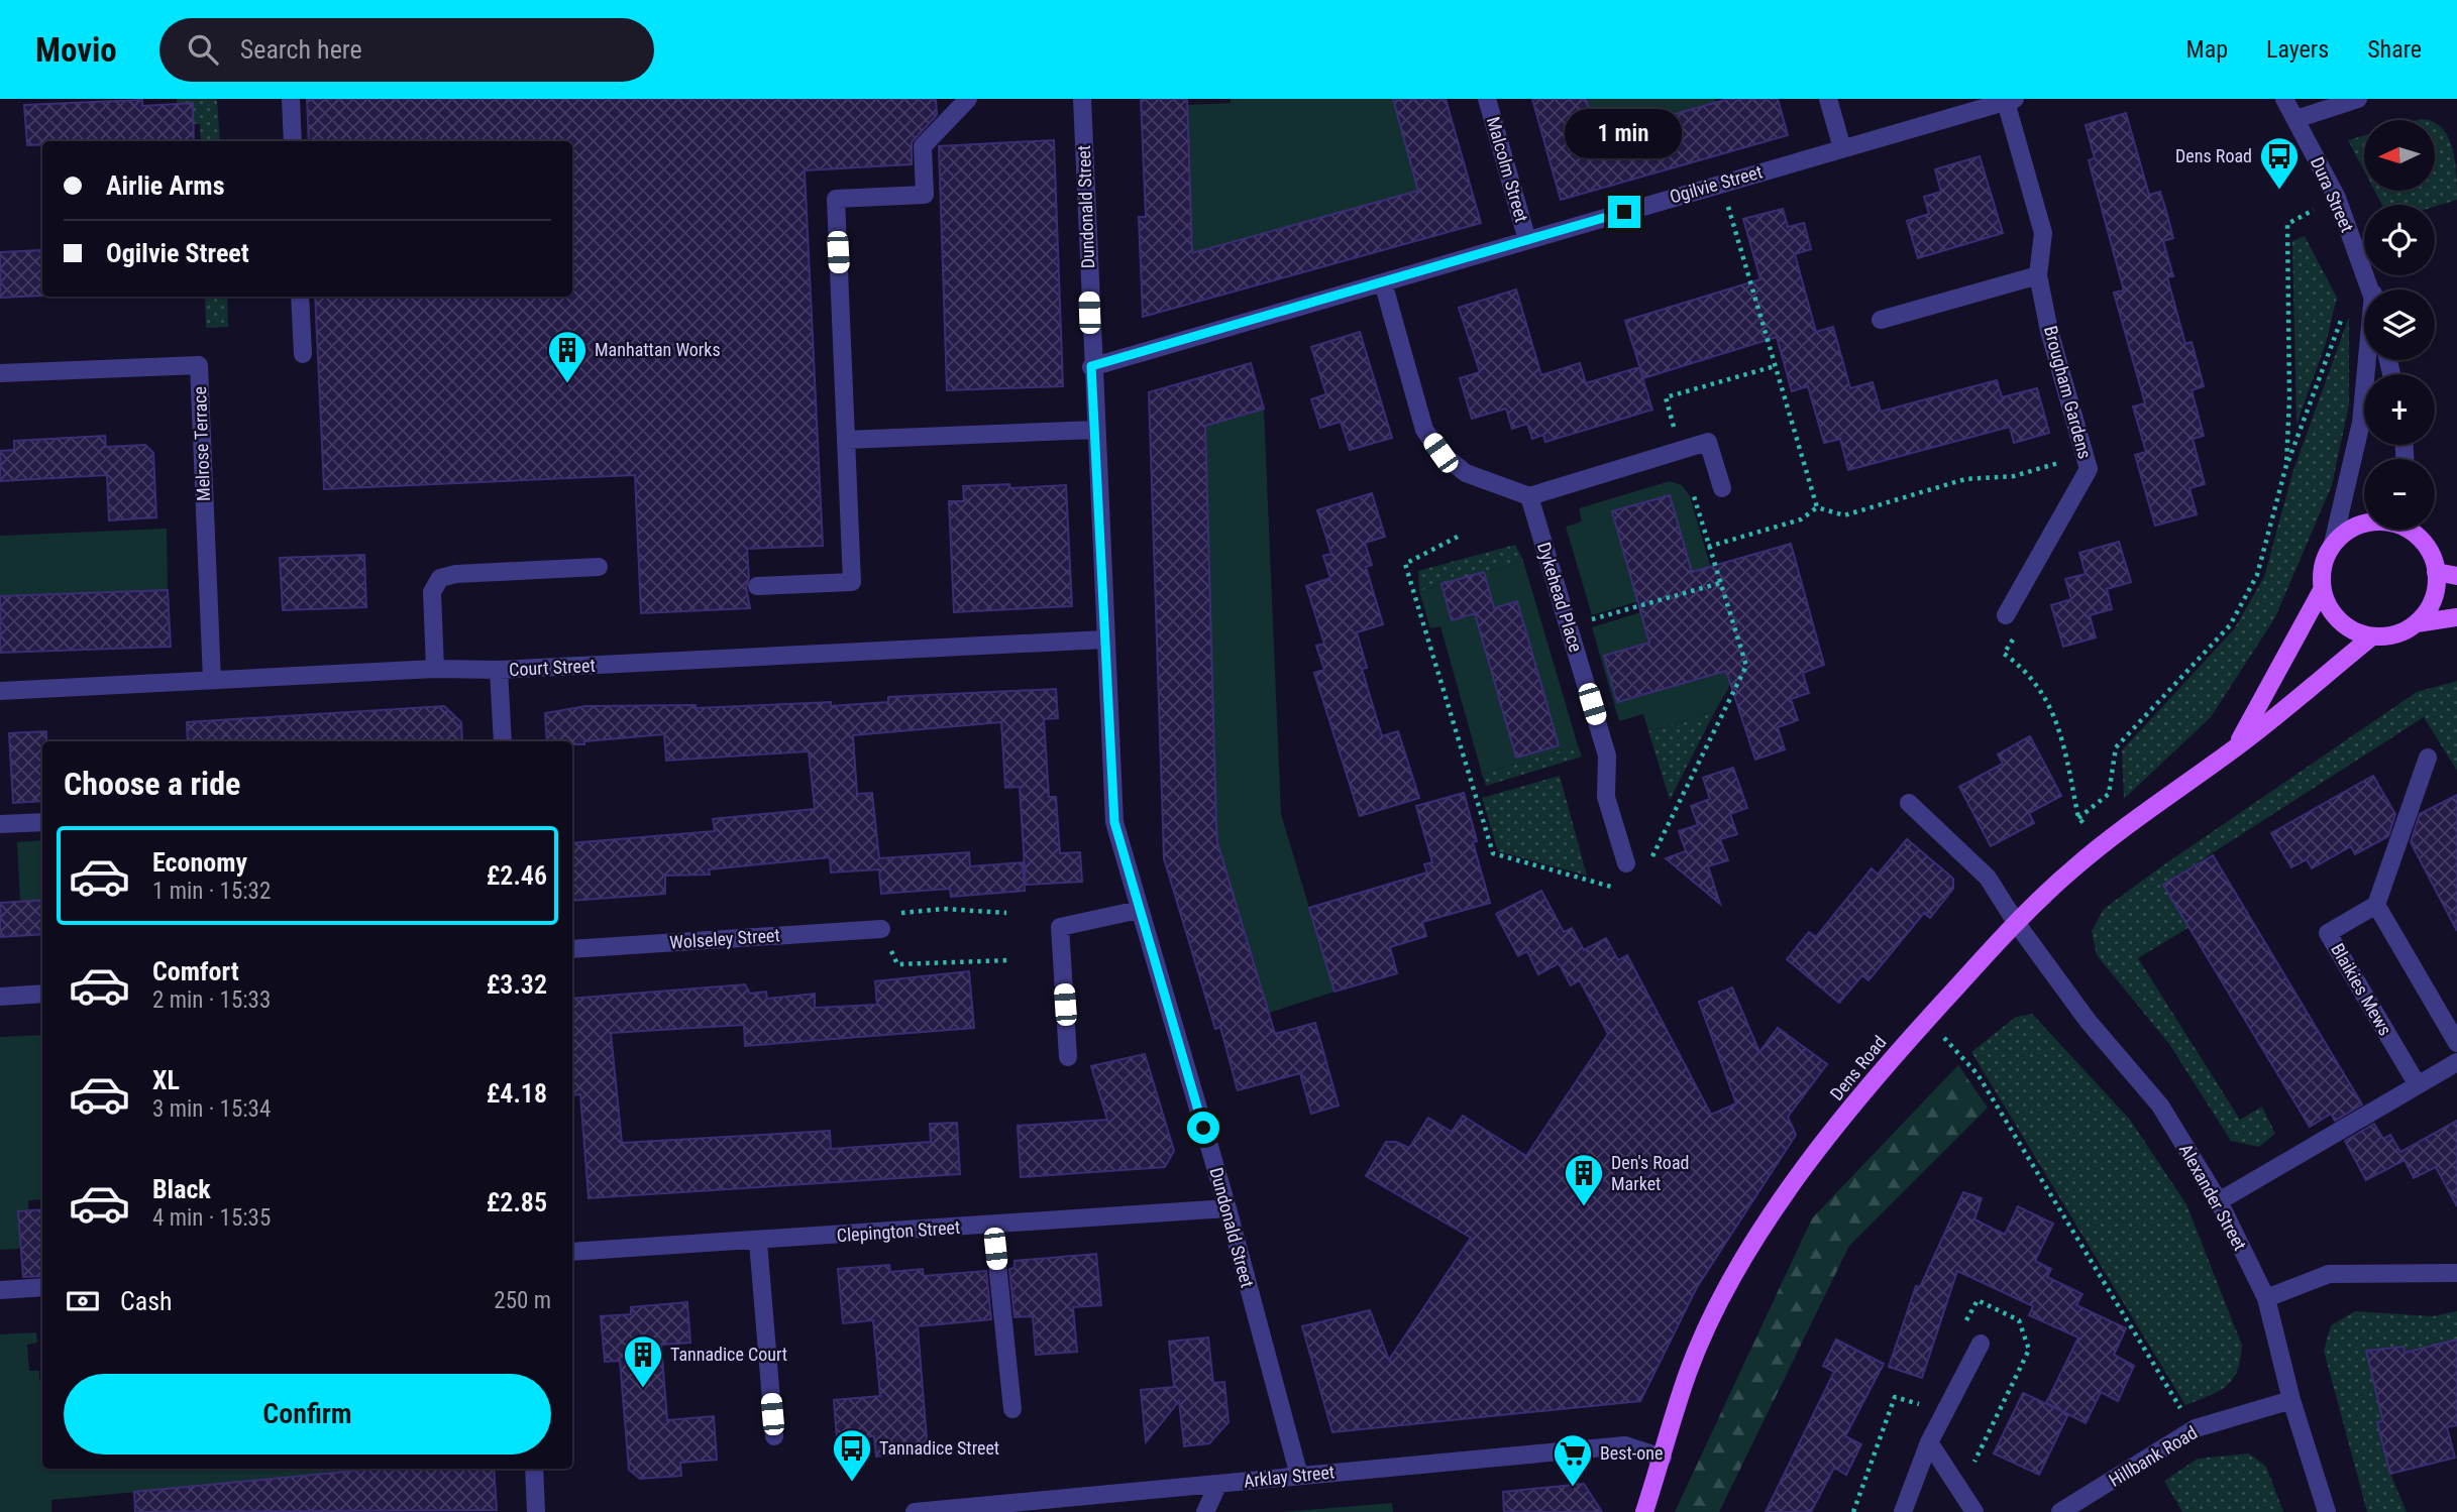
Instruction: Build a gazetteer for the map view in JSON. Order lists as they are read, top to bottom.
{
  "streets": {
    "main road": ["Dens Road"],
    "street": [
      "Malcolm Street",
      "Ogilvie Street",
      "Dura Street",
      "Dundonald Street",
      "Brougham Gardens",
      "Melrose Terrace",
      "Dykehead Place",
      "Court Street",
      "Wolseley Street",
      "Blaikies Mews",
      "Alexander Street",
      "Clepington Street",
      "Hillbank Road",
      "Arklay Street"
    ]
  },
  "crossings": [
    ["Malcolm Street", "Ogilvie Street"],
    ["Ogilvie Street", "Dundonald Street"],
    ["Ogilvie Street", "Brougham Gardens"],
    ["Dura Street", "Dens Road"],
    ["Dundonald Street", "Court Street"],
    ["Dundonald Street", "Clepington Street"],
    ["Dundonald Street", "Arklay Street"],
    ["Melrose Terrace", "Court Street"],
    ["Dens Road", "Alexander Street"],
    ["Dens Road", "Arklay Street"],
    ["Alexander Street", "Hillbank Road"]
  ],
  "places": {
    "bus stop": ["Dens Road", "Tannadice Street"],
    "building": ["Manhattan Works", "Den's Road Market", "Tannadice Court"],
    "supermarket": ["Best-one"]
  },
  "north": "left",
  "page": {
    "header": "Movio",
    "search": "Search here",
    "nav": ["Map", "Layers", "Share"],
    "bubble": "1 min",
    "map_buttons": ["+", "−"],
    "banner": ["Airlie Arms", "Ogilvie Street"],
    "heading": "Choose a ride",
    "list": [
      {
        "name": "Economy",
        "note": "1 min · 15:32",
        "value": "£2.46"
      },
      {
        "name": "Comfort",
        "note": "2 min · 15:33",
        "value": "£3.32"
      },
      {
        "name": "XL",
        "note": "3 min · 15:34",
        "value": "£4.18"
      },
      {
        "name": "Black",
        "note": "4 min · 15:35",
        "value": "£2.85"
      }
    ],
    "pay": ["Cash", "250 m"],
    "buttons": "Confirm"
  }
}
